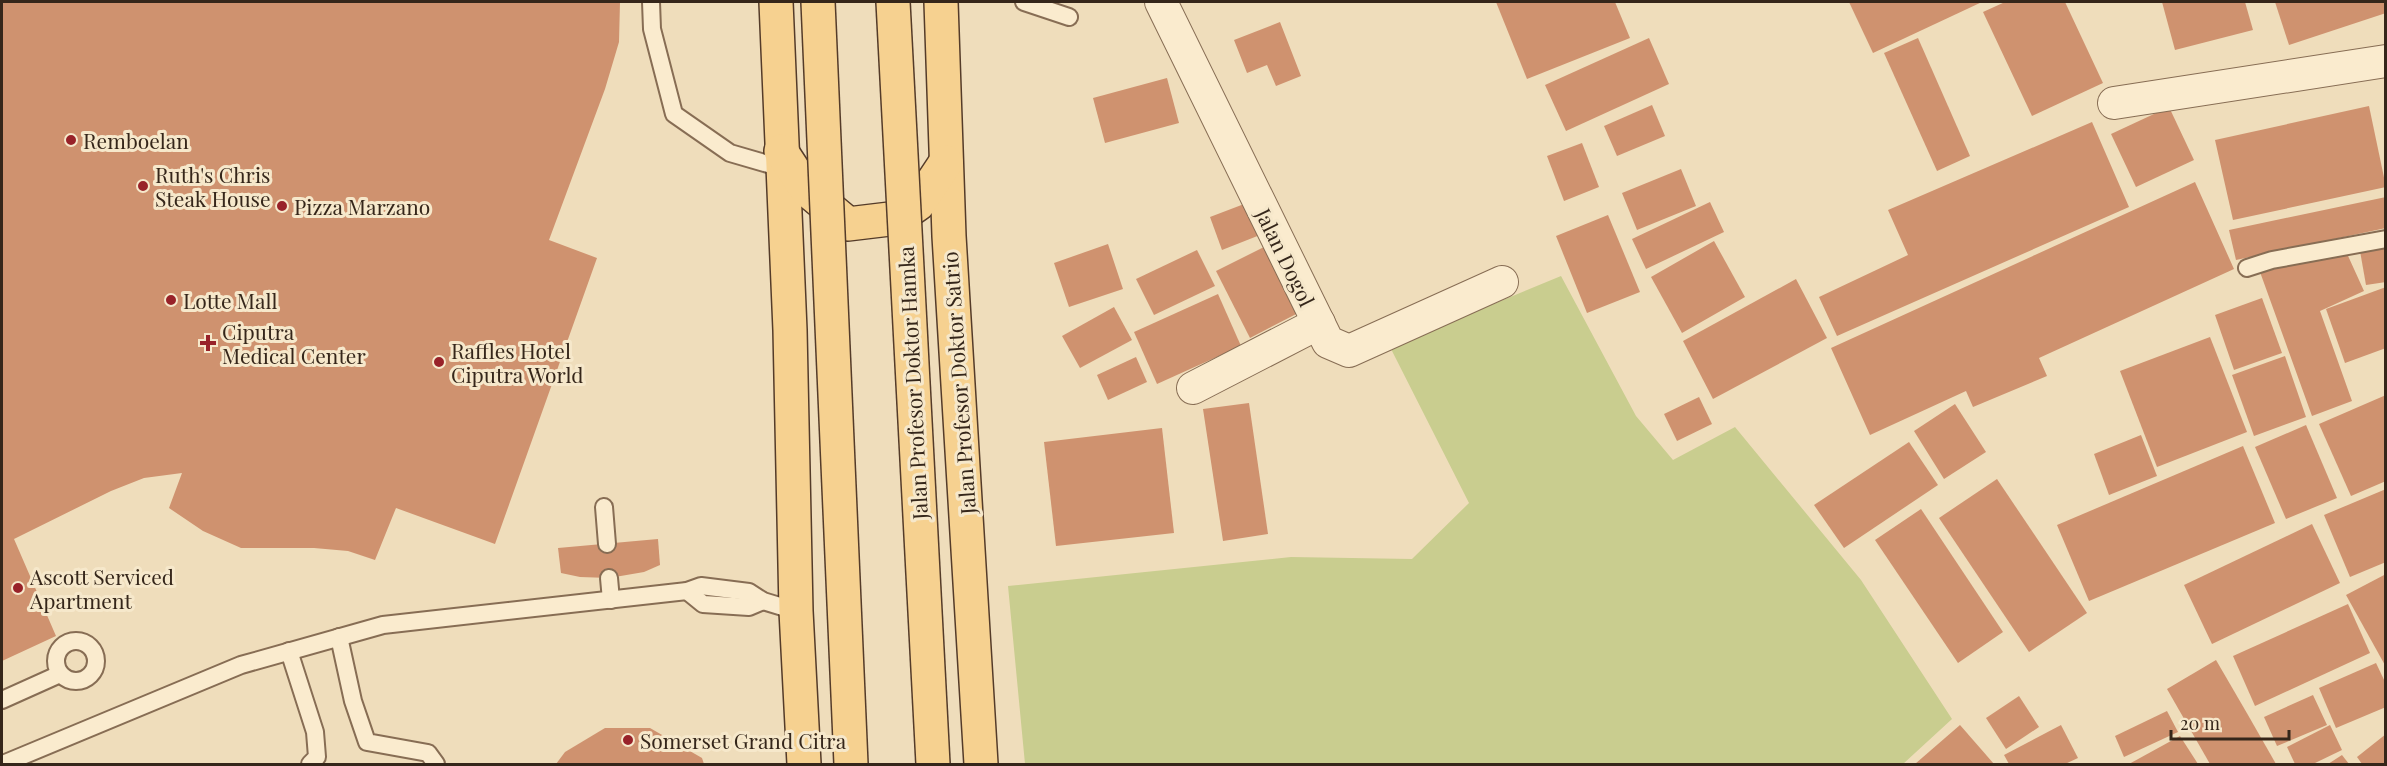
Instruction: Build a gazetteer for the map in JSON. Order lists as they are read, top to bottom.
{
  "streets": {
    "main road": ["Jalan Profesor Doktor Hamka", "Jalan Profesor Doktor Satrio"],
    "street": ["Jalan Dogol"]
  },
  "places": {
    "other": [
      "Remboelan",
      "Ruth's Chris Steak House",
      "Pizza Marzano",
      "Lotte Mall",
      "Raffles Hotel Ciputra World",
      "Ascott Serviced Apartment",
      "Somerset Grand Citra"
    ],
    "health": ["Ciputra Medical Center"]
  },
  "scale_bar": "20 m"
}
